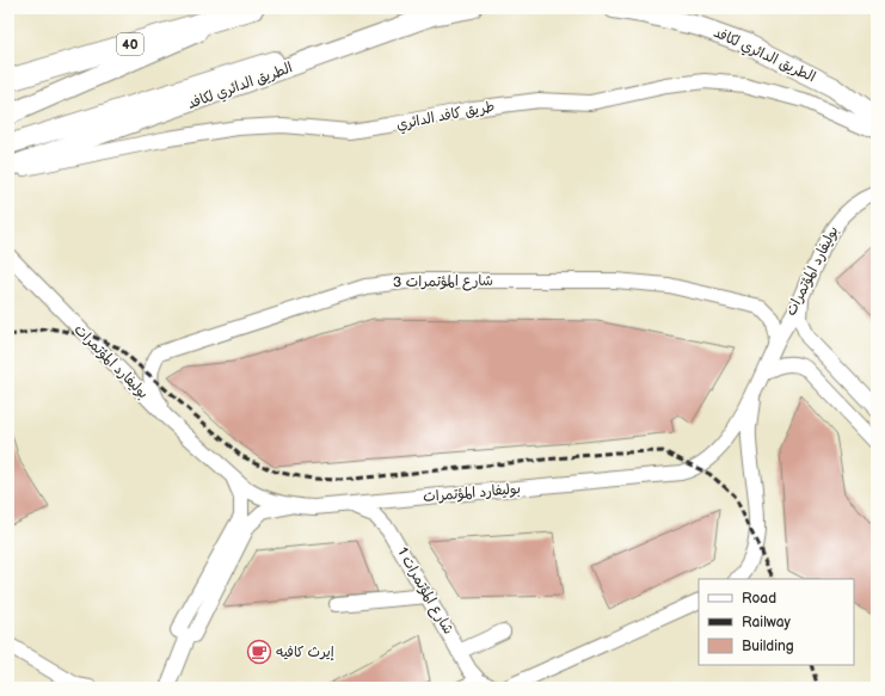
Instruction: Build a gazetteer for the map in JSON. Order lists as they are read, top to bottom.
{
  "streets": {
    "highway": ["40"],
    "main road": ["الطريق الدائري لكافد"],
    "street": [
      "طريق كافد الدائري",
      "بوليفارد المؤتمرات",
      "شارع المؤتمرات 3",
      "شارع المؤتمرات 1"
    ]
  },
  "crossings": [
    ["بوليفارد المؤتمرات", "شارع المؤتمرات 3"],
    ["بوليفارد المؤتمرات", "شارع المؤتمرات 1"]
  ],
  "places": {
    "cafe": ["إيرث كافيه"]
  },
  "legend": ["Road", "Railway", "Building"]
}
